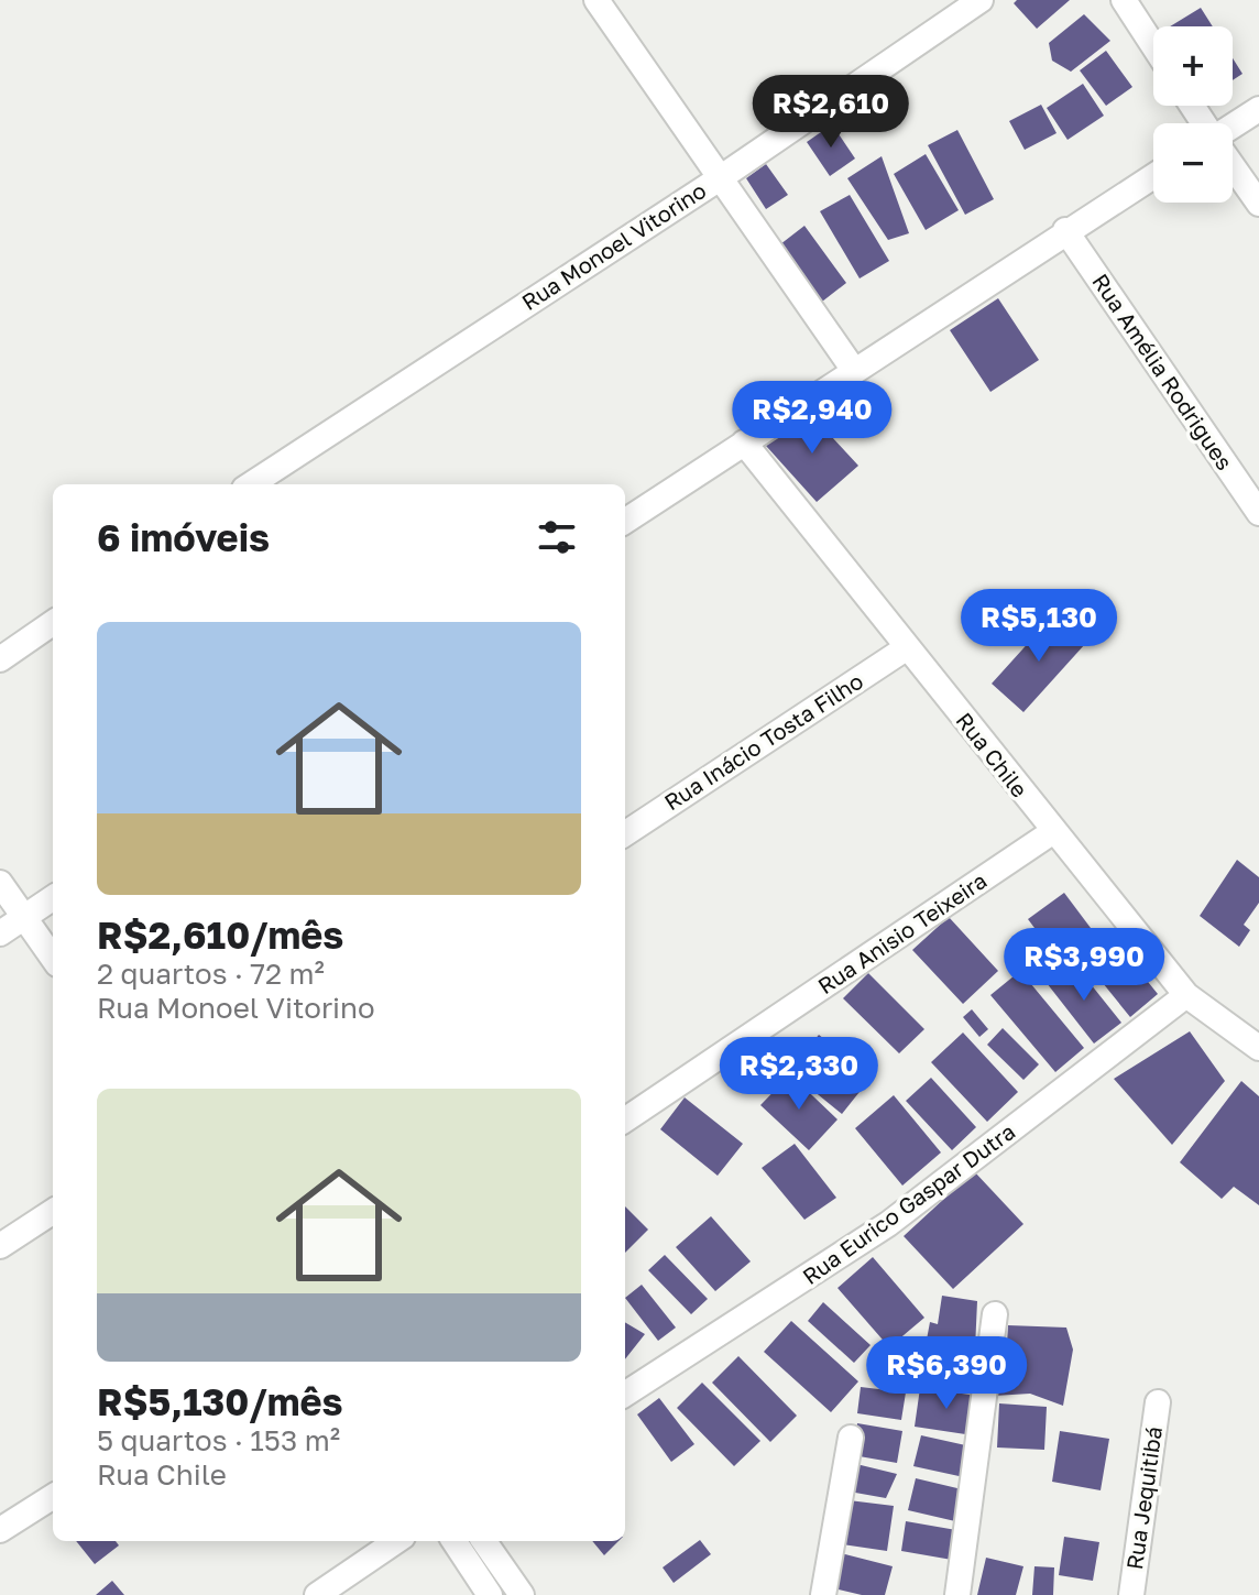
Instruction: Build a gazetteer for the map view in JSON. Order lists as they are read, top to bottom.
{
  "streets": {
    "street": [
      "Rua Monoel Vitorino",
      "Rua Amélia Rodrigues",
      "Rua Inácio Tosta Filho",
      "Rua Chile",
      "Rua Anisio Teixeira",
      "Rua Eurico Gaspar Dutra",
      "Rua Jequitibá"
    ]
  },
  "crossings": [
    ["Rua Inácio Tosta Filho", "Rua Chile"],
    ["Rua Chile", "Rua Anisio Teixeira"],
    ["Rua Chile", "Rua Eurico Gaspar Dutra"]
  ],
  "page": {
    "map_buttons": ["+", "−"],
    "price": [
      "R$2,610",
      "R$2,940",
      "R$5,130",
      "R$3,990",
      "R$2,330",
      "R$6,390"
    ],
    "heading": "6 imóveis",
    "list": [
      {
        "name": "R$2,610/mês",
        "note": "2 quartos · 72 m² · Rua Monoel Vitorino"
      },
      {
        "name": "R$5,130/mês",
        "note": "5 quartos · 153 m² · Rua Chile"
      }
    ]
  }
}
